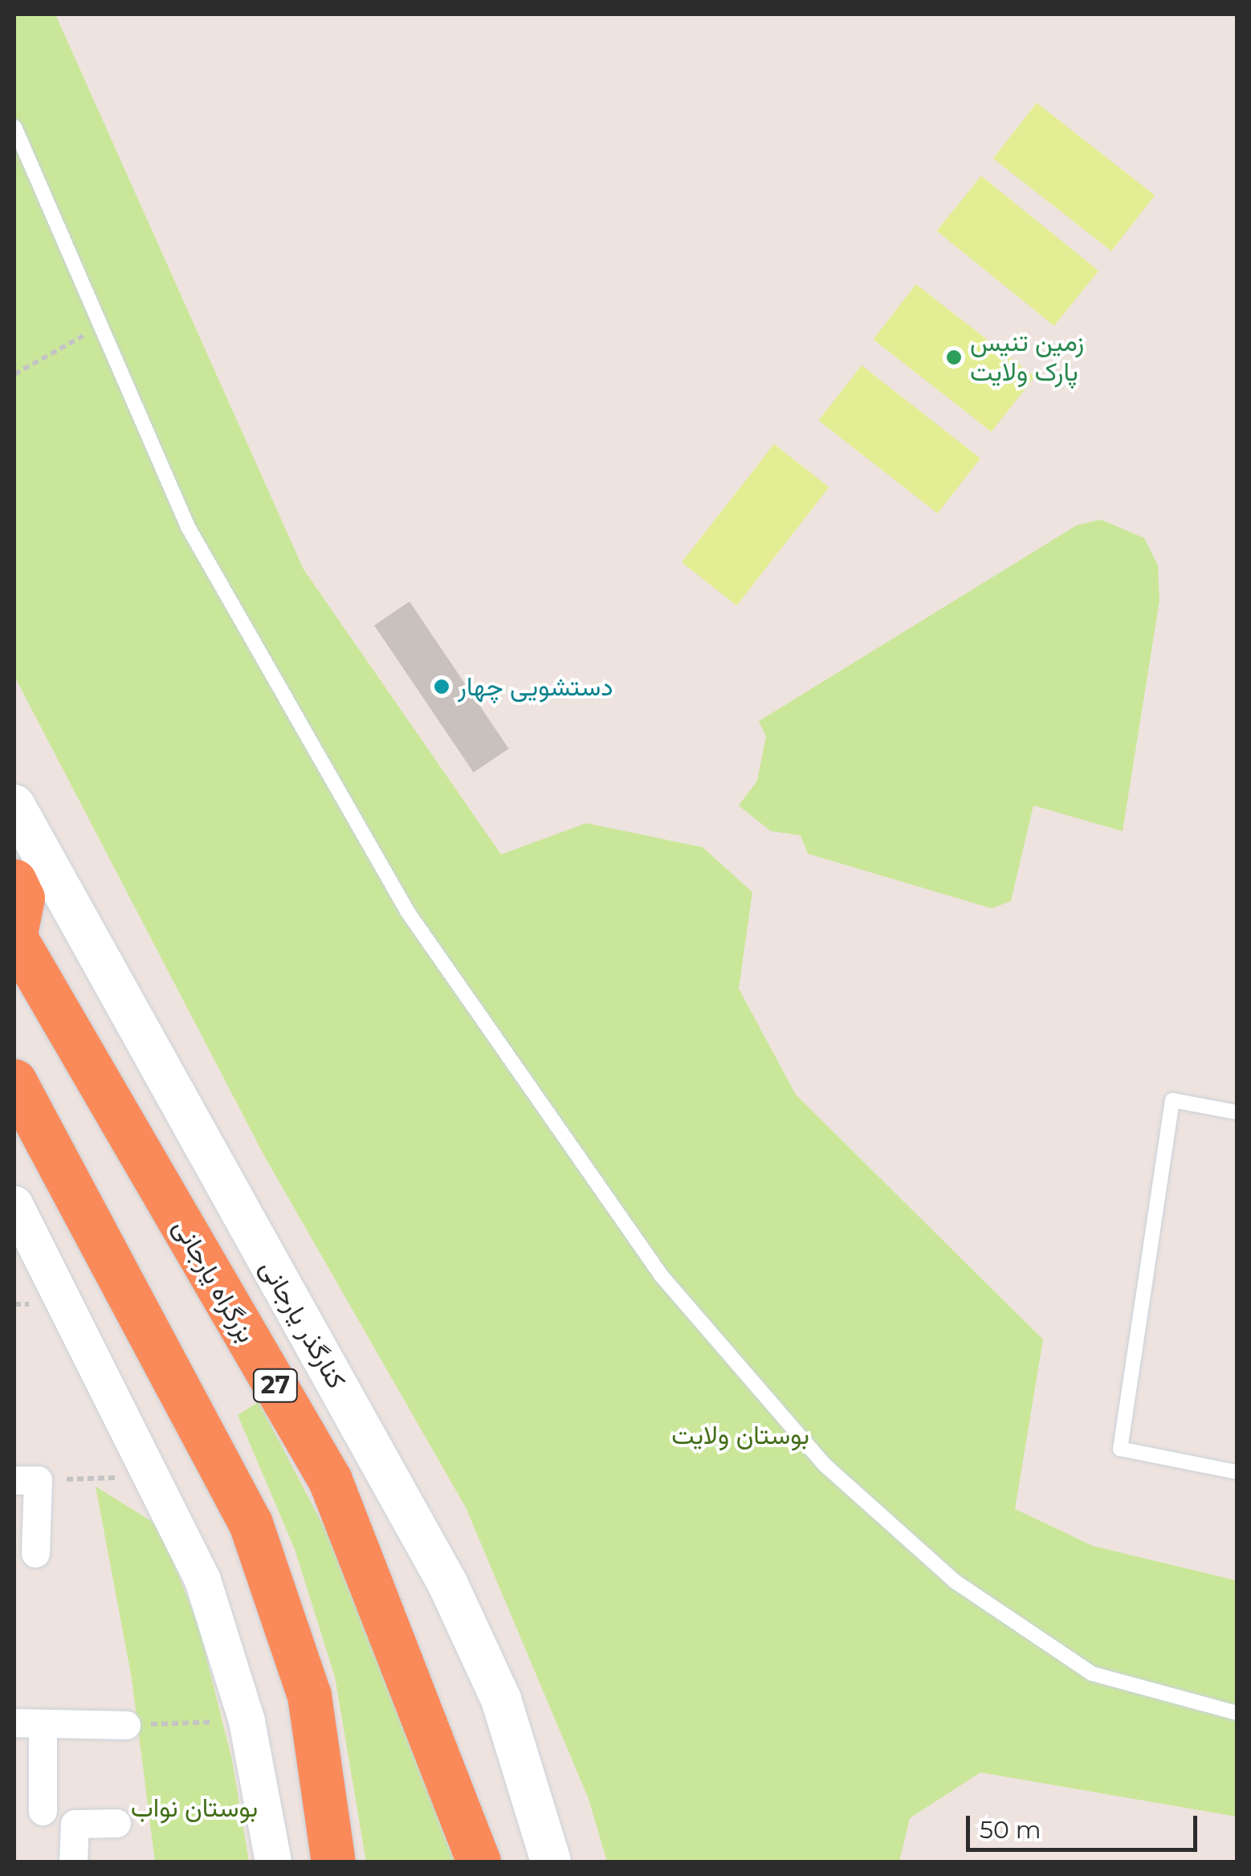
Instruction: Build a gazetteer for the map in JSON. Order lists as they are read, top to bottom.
{
  "streets": {
    "highway": ["بزرگراه یارجانی", "27"],
    "main road": ["کنارگذر یارجانی"]
  },
  "parks": ["بوستان ولایت", "بوستان نواب"],
  "places": ["زمین تنیس پارک ولایت", "دستشویی چهار"],
  "scale_bar": "50 m"
}
